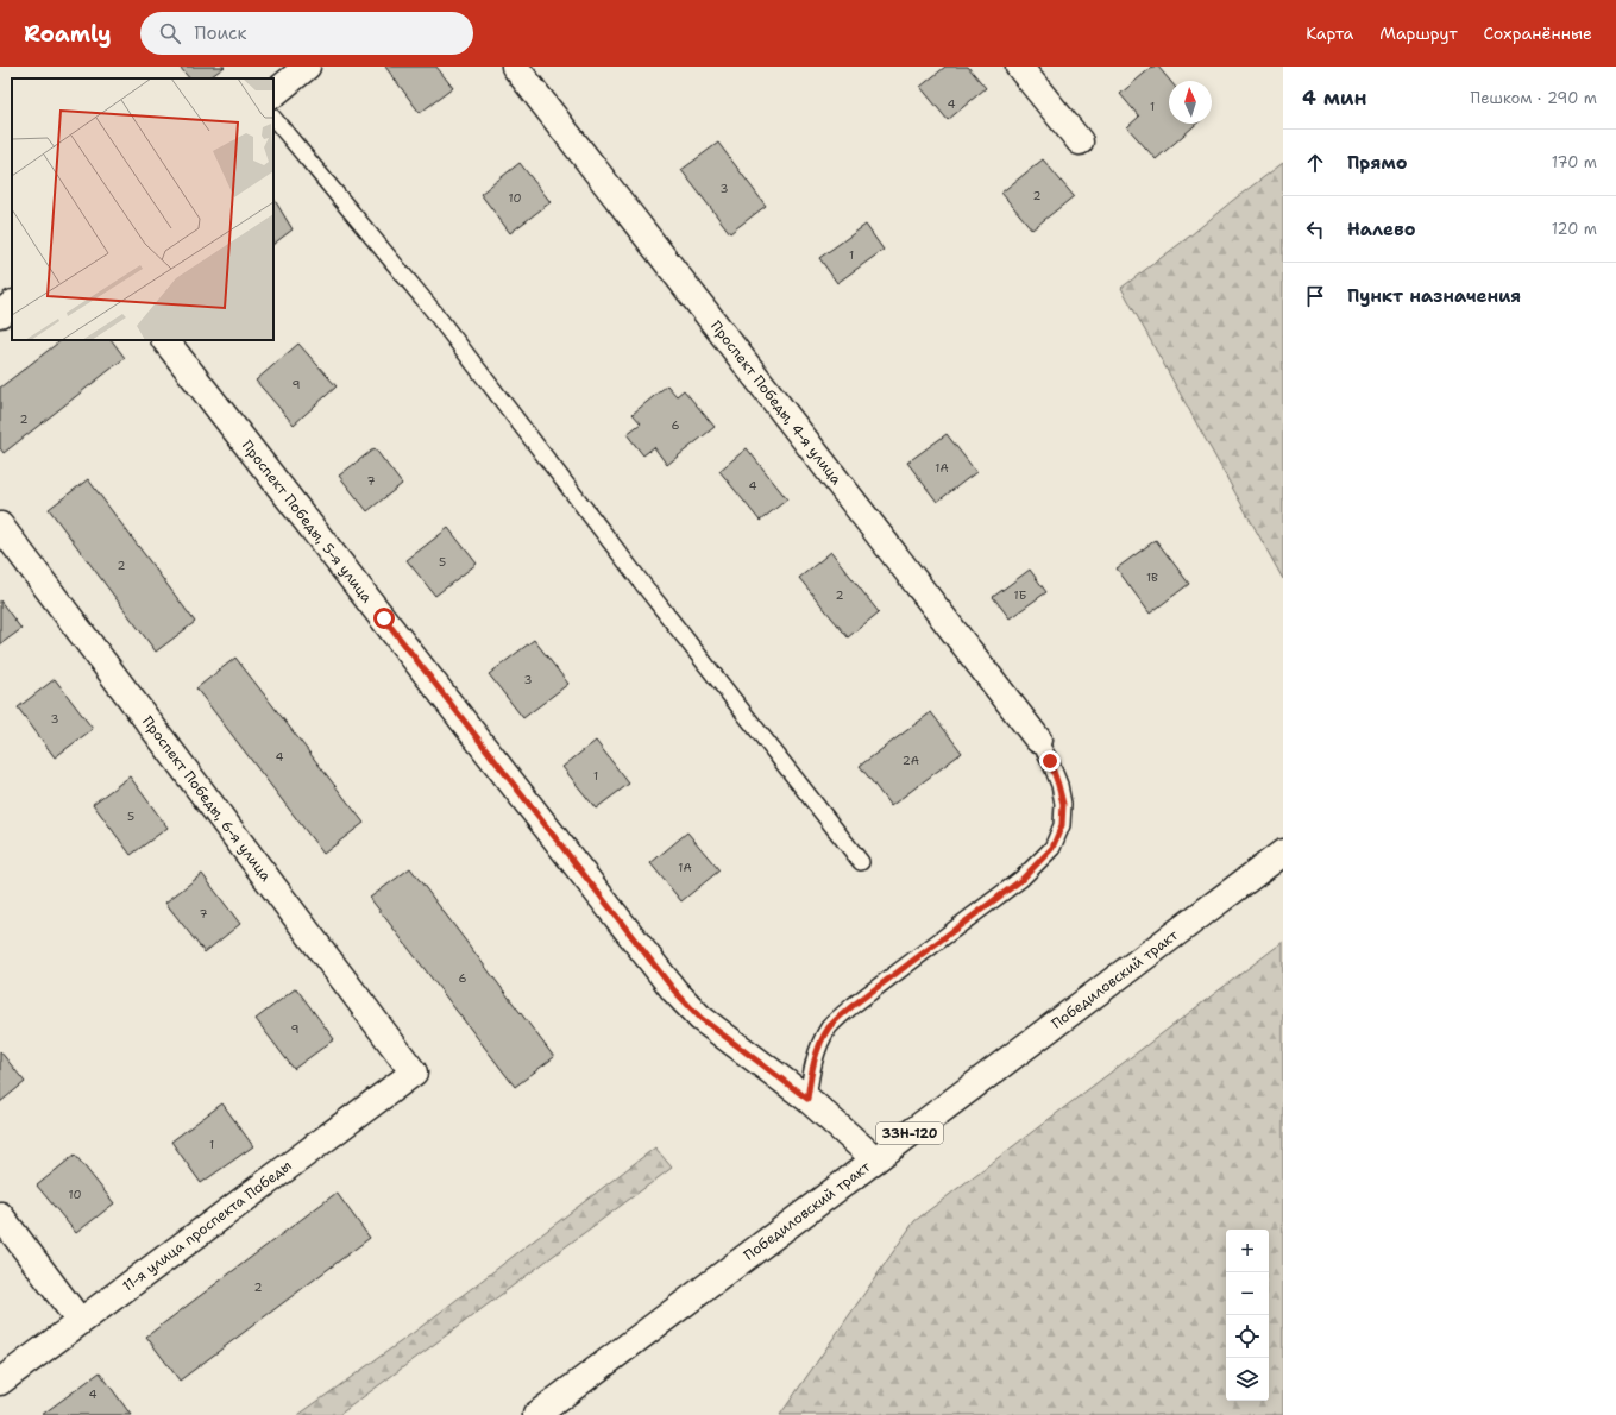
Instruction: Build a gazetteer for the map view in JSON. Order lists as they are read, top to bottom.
{
  "streets": {
    "street": [
      "Проспект Победы, 4-я улица",
      "Проспект Победы, 5-я улица",
      "Проспект Победы, 6-я улица",
      "Победиловский тракт",
      "33Н-120",
      "11-я улица проспекта Победы"
    ]
  },
  "crossings": [
    ["Проспект Победы, 5-я улица", "Победиловский тракт"],
    ["Проспект Победы, 6-я улица", "11-я улица проспекта Победы"]
  ],
  "house_numbers": [
    "4",
    "1",
    "3",
    "2",
    "10",
    "1",
    "9",
    "2",
    "6",
    "1А",
    "7",
    "4",
    "5",
    "2",
    "1В",
    "2",
    "1Б",
    "3",
    "3",
    "4",
    "2А",
    "1",
    "5",
    "1А",
    "7",
    "6",
    "9",
    "1",
    "10",
    "2",
    "4"
  ],
  "north": "top",
  "page": {
    "header": "Roamly",
    "search": "Поиск",
    "nav": ["Карта", "Маршрут", "Сохранённые"],
    "heading": ["4 мин", "Пешком · 290 m"],
    "list": [
      ["Прямо", "170 m"],
      ["Налево", "120 m"],
      "Пункт назначения"
    ],
    "map_buttons": ["+", "−"]
  }
}
